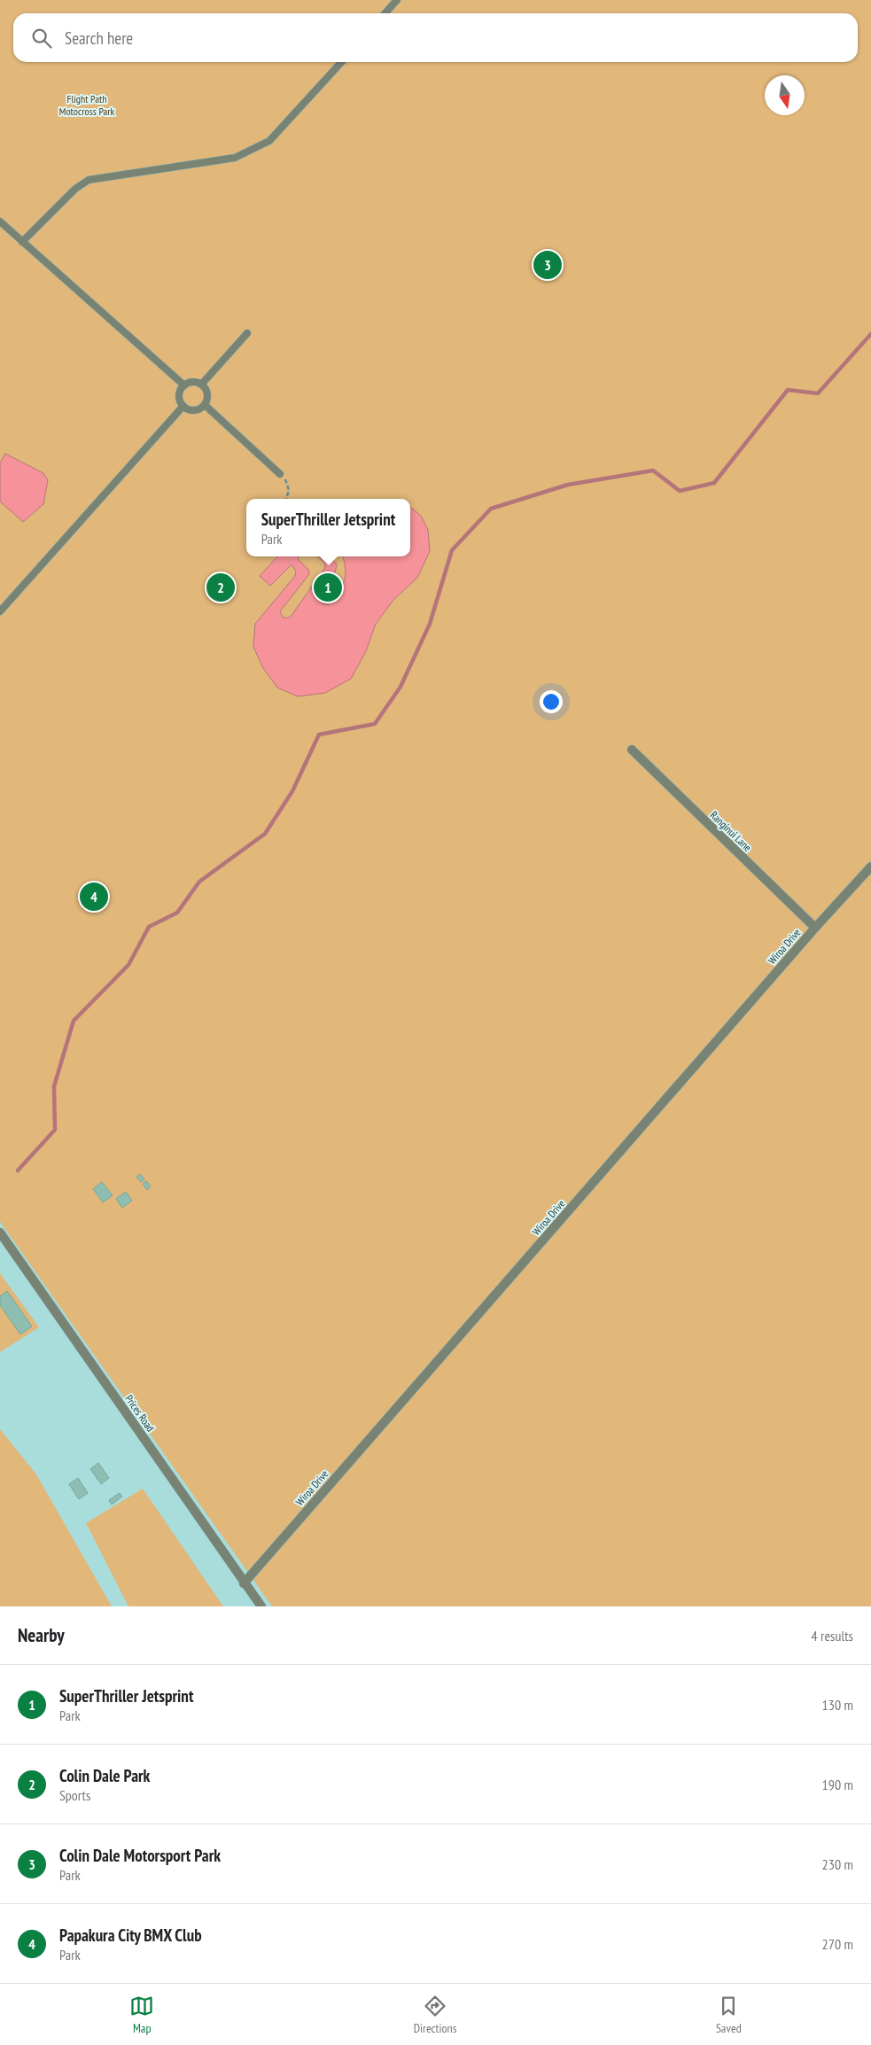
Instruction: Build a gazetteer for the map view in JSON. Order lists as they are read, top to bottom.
{
  "streets": {
    "street": ["Ranginui Lane", "Wiroa Drive", "Prices Road"]
  },
  "crossings": [
    ["Ranginui Lane", "Wiroa Drive"],
    ["Wiroa Drive", "Prices Road"]
  ],
  "parks": ["Flight Path Motocross Park"],
  "north": "bottom",
  "page": {
    "search": "Search here",
    "pins": [
      "3",
      "1",
      "2",
      "4"
    ],
    "popup": ["SuperThriller Jetsprint", "Park"],
    "heading": ["Nearby", "4 results"],
    "list": [
      {
        "mark": "1",
        "name": "SuperThriller Jetsprint",
        "note": "Park",
        "value": "130 m"
      },
      {
        "mark": "2",
        "name": "Colin Dale Park",
        "note": "Sports",
        "value": "190 m"
      },
      {
        "mark": "3",
        "name": "Colin Dale Motorsport Park",
        "note": "Park",
        "value": "230 m"
      },
      {
        "mark": "4",
        "name": "Papakura City BMX Club",
        "note": "Park",
        "value": "270 m"
      }
    ],
    "nav": ["Map", "Directions", "Saved"]
  }
}
